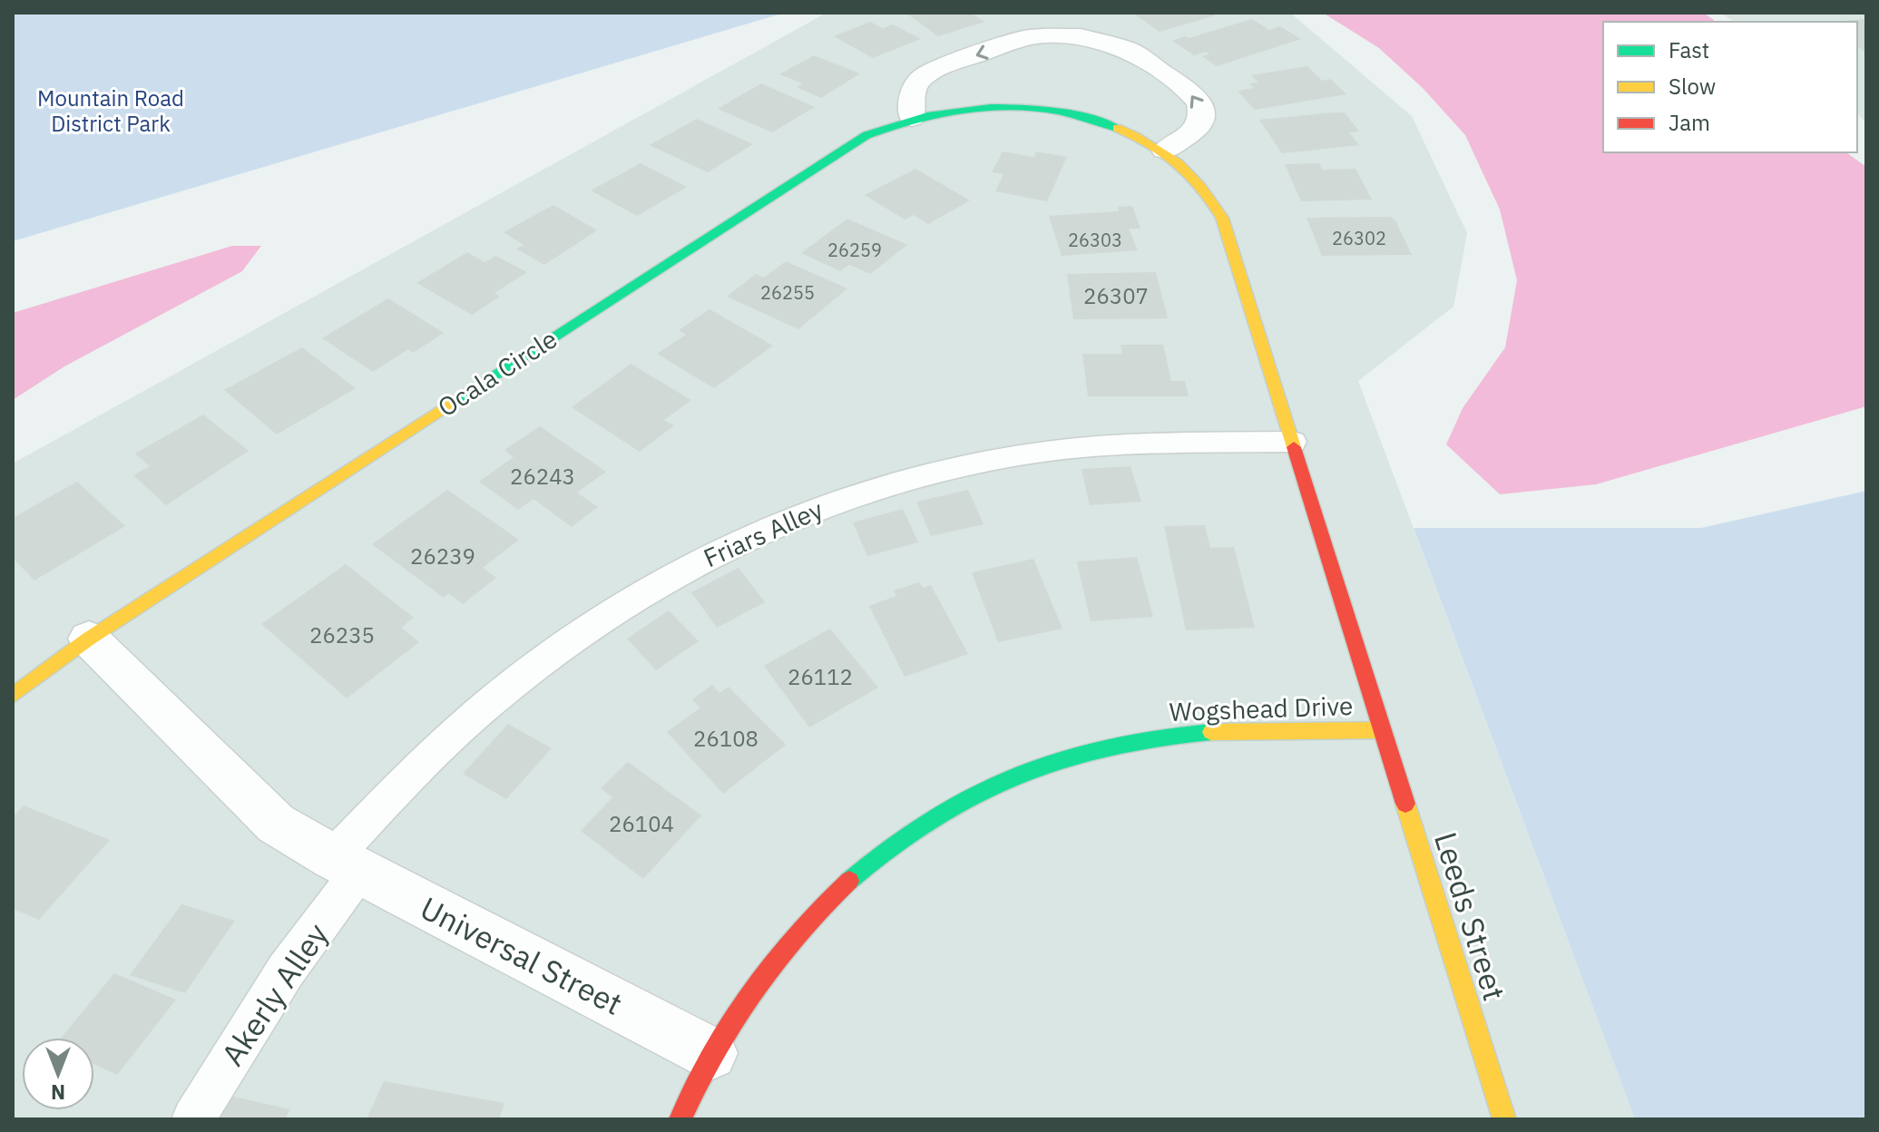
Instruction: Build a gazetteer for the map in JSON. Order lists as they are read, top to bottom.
{
  "streets": {
    "street": [
      "Ocala Circle",
      "Wogshead Drive",
      "Leeds Street",
      "Universal Street"
    ],
    "lane": ["Friars Alley", "Akerly Alley"]
  },
  "crossings": [
    ["Ocala Circle", "Wogshead Drive"],
    ["Friars Alley", "Wogshead Drive"],
    ["Friars Alley", "Universal Street"],
    ["Friars Alley", "Akerly Alley"],
    ["Wogshead Drive", "Leeds Street"],
    ["Wogshead Drive", "Universal Street"],
    ["Universal Street", "Akerly Alley"]
  ],
  "parks": ["Mountain Road District Park"],
  "house_numbers": [
    "26302",
    "26303",
    "26259",
    "26255",
    "26307",
    "26243",
    "26239",
    "26235",
    "26112",
    "26108",
    "26104"
  ],
  "legend": ["Fast", "Slow", "Jam"],
  "north": "bottom"
}
